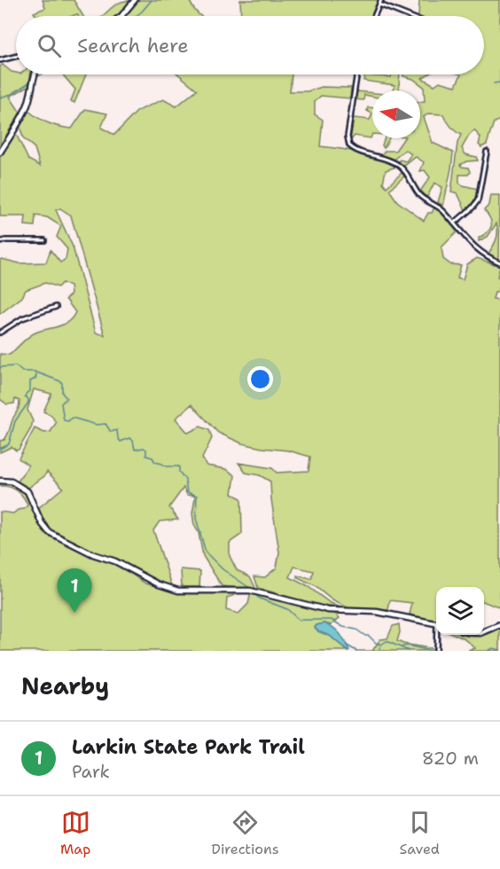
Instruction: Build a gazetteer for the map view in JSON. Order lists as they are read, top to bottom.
{
  "north": "left",
  "page": {
    "search": "Search here",
    "pins": "1",
    "heading": "Nearby",
    "list": [
      {
        "mark": "1",
        "name": "Larkin State Park Trail",
        "note": "Park",
        "value": "820 m"
      }
    ],
    "nav": ["Map", "Directions", "Saved"]
  }
}
